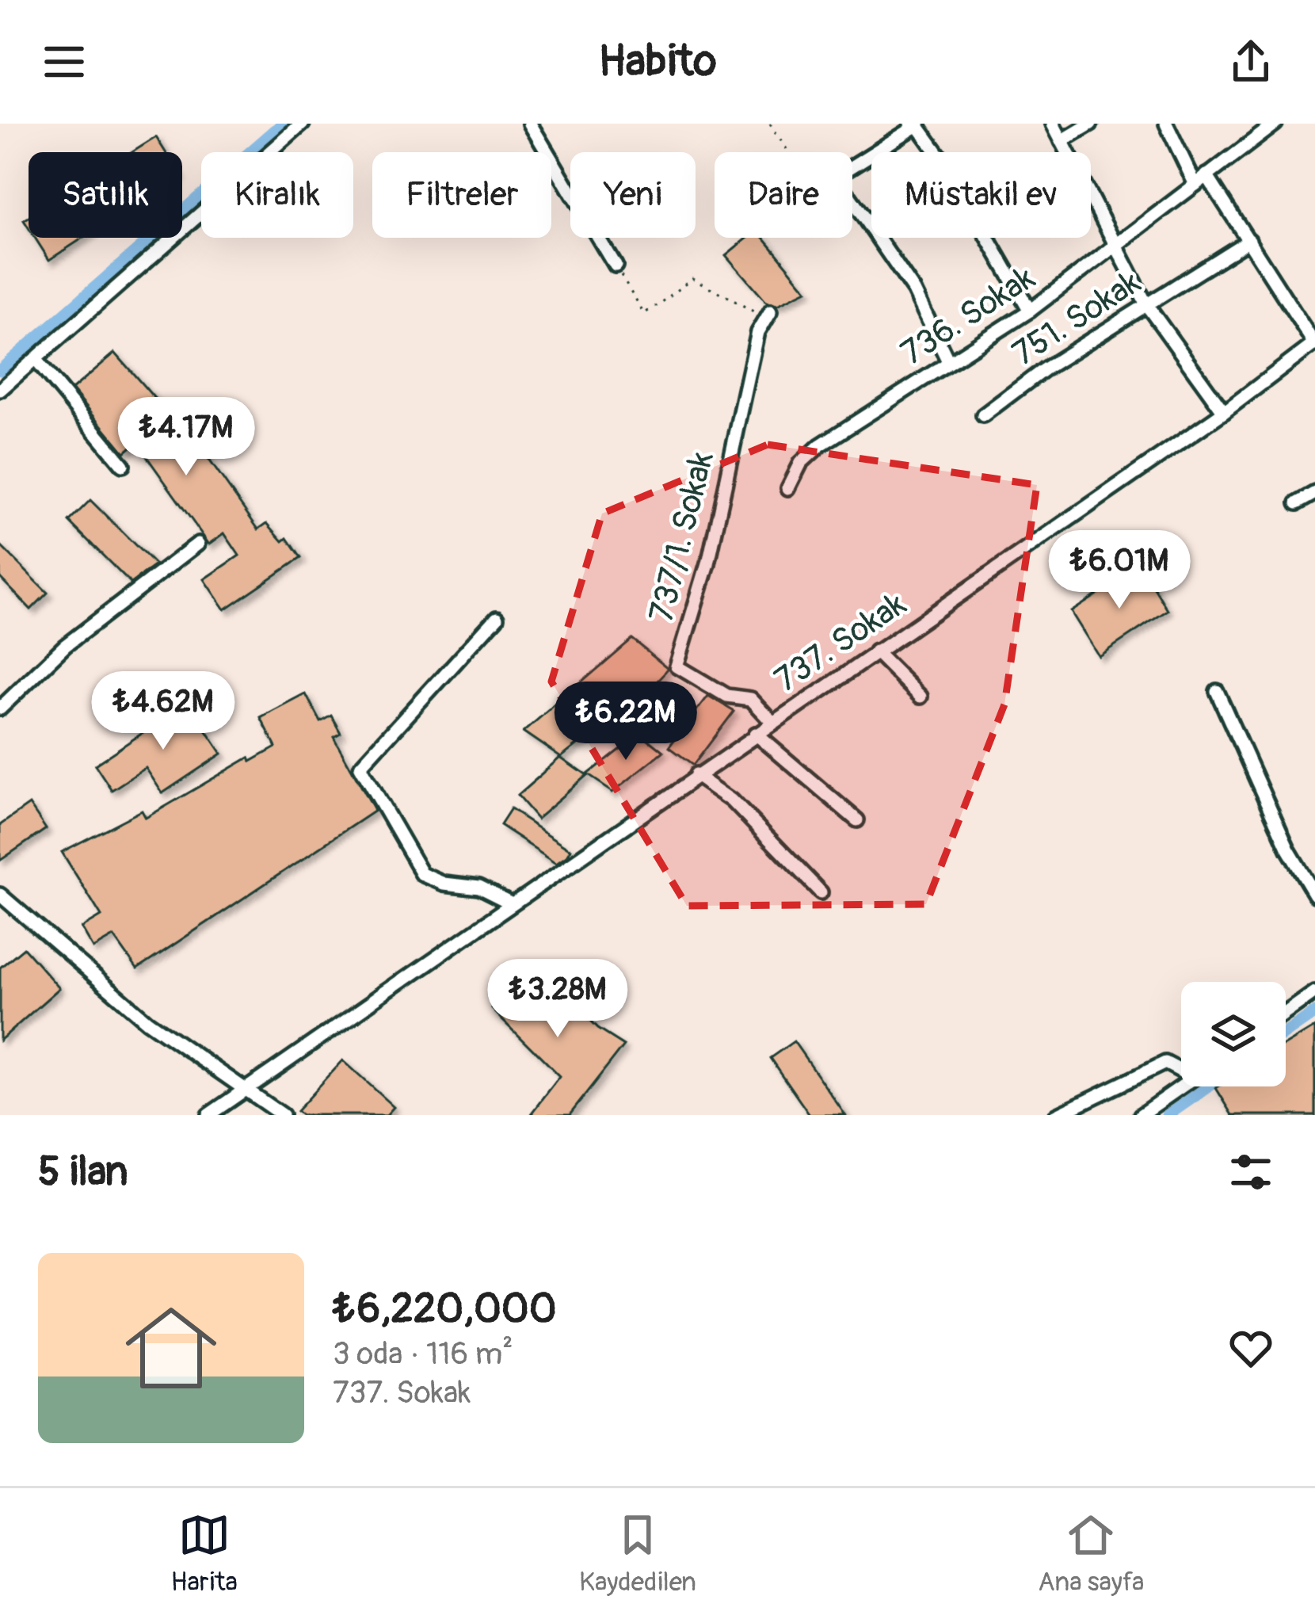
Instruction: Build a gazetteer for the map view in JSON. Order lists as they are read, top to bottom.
{
  "streets": {
    "street": [
      "736. Sokak",
      "751. Sokak",
      "737/1. Sokak",
      "737. Sokak"
    ]
  },
  "crossings": [
    ["737/1. Sokak", "737. Sokak"]
  ],
  "page": {
    "header": "Habito",
    "chip": [
      "Satılık",
      "Kiralık",
      "Filtreler",
      "Yeni",
      "Daire",
      "Müstakil ev"
    ],
    "price": [
      "₺4.17M",
      "₺6.01M",
      "₺4.62M",
      "₺6.22M",
      "₺3.28M"
    ],
    "heading": "5 ilan",
    "list": [
      {
        "name": "₺6,220,000",
        "note": "3 oda · 116 m² · 737. Sokak"
      }
    ],
    "tabs": ["Harita", "Kaydedilen", "Ana sayfa"]
  }
}
